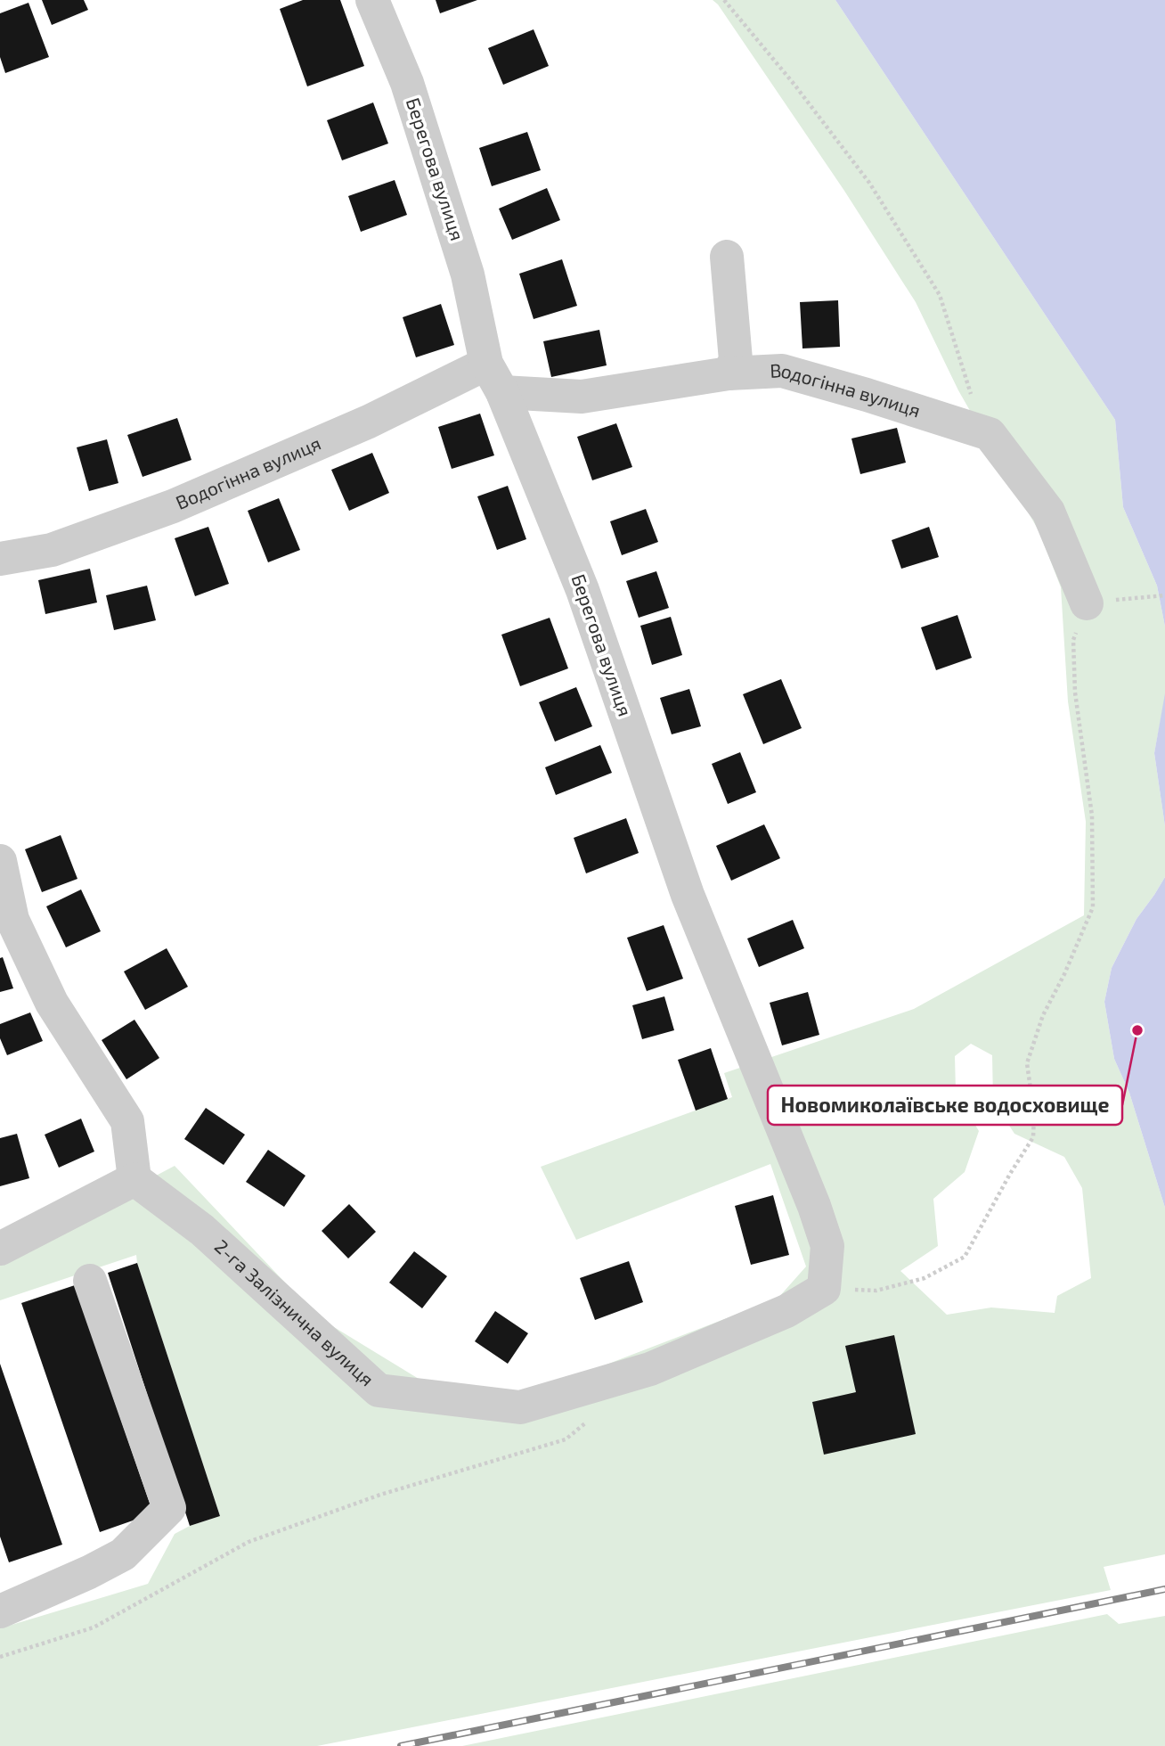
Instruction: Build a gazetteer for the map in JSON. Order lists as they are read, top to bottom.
{
  "streets": {
    "street": ["Берегова вулиця", "Водогінна вулиця", "2-га Залізнична вулиця"]
  },
  "crossings": [
    ["Берегова вулиця", "Водогінна вулиця"],
    ["Берегова вулиця", "2-га Залізнична вулиця"]
  ],
  "places": ["Новомиколаївське водосховище"]
}
